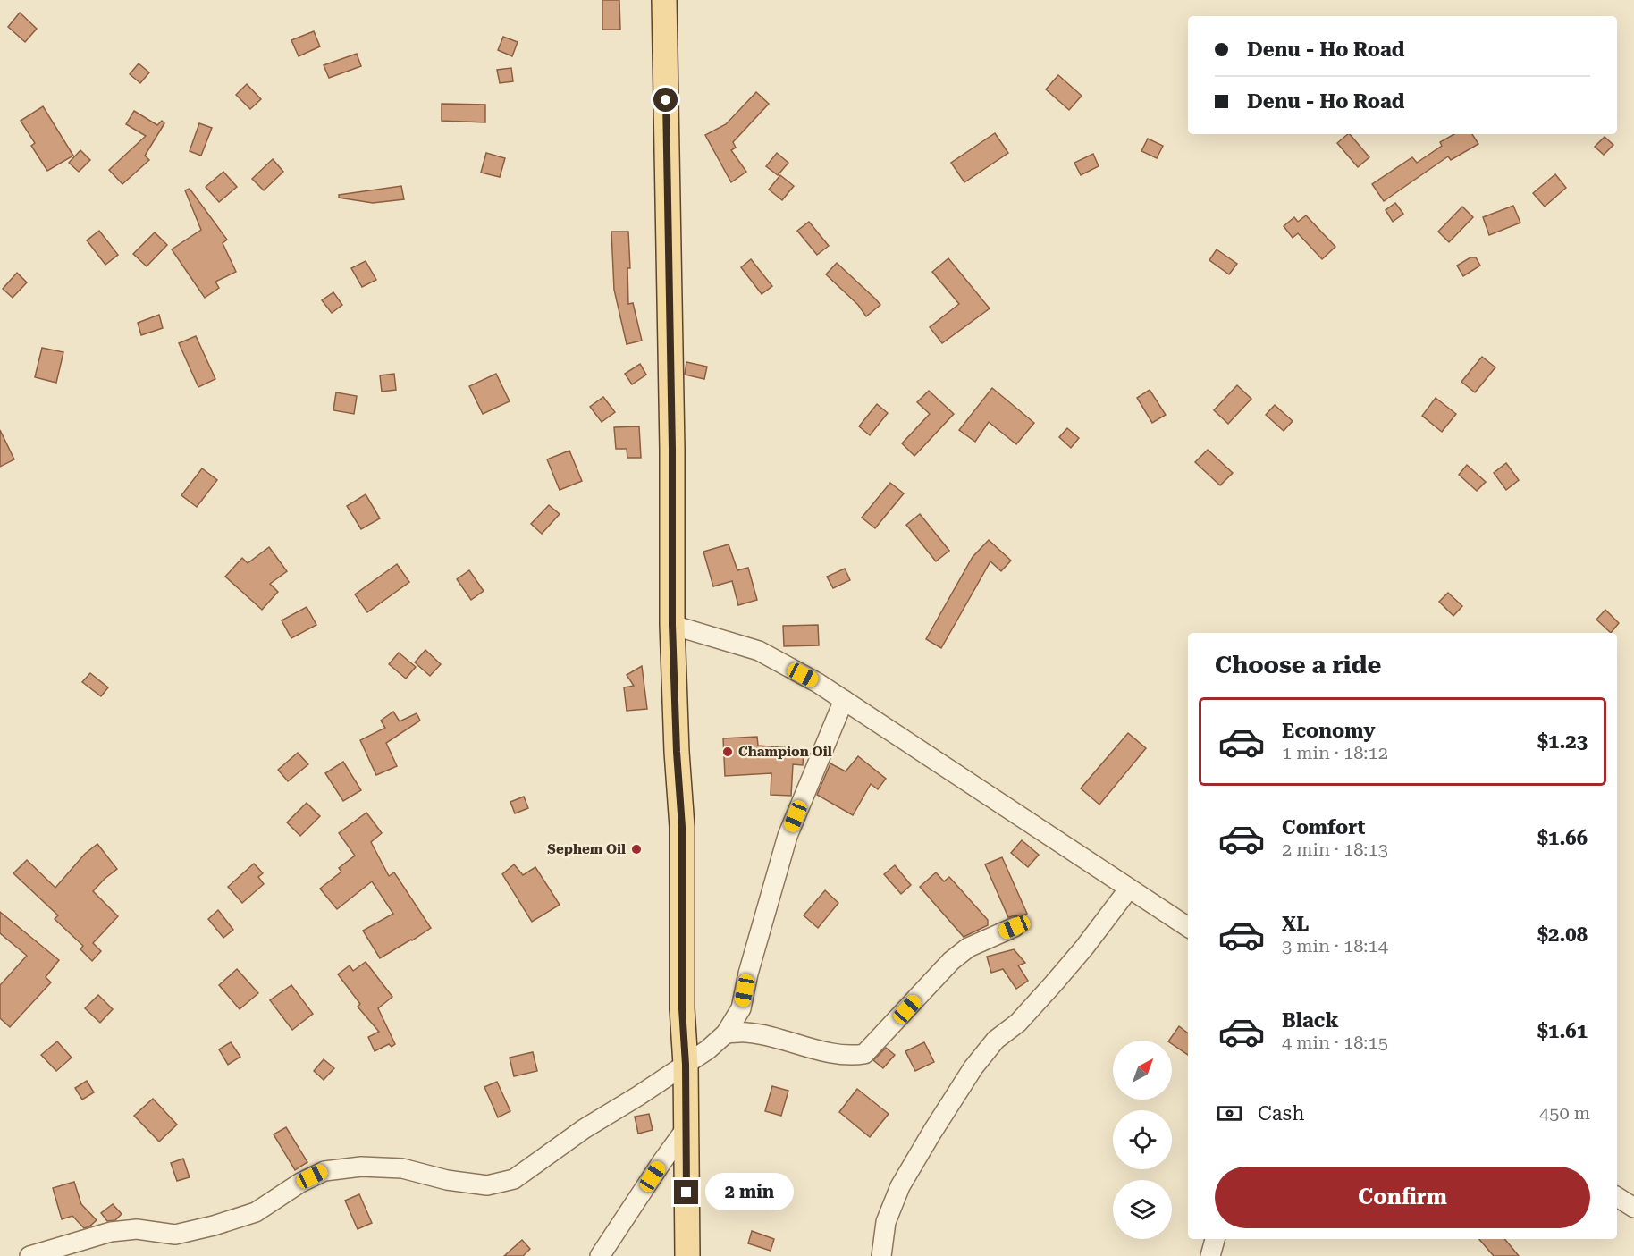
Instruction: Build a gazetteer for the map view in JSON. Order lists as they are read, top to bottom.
{
  "places": ["Champion Oil", "Sephem Oil"],
  "north": "top right",
  "page": {
    "banner": ["Denu - Ho Road", "Denu - Ho Road"],
    "heading": "Choose a ride",
    "list": [
      {
        "name": "Economy",
        "note": "1 min · 18:12",
        "value": "$1.23"
      },
      {
        "name": "Comfort",
        "note": "2 min · 18:13",
        "value": "$1.66"
      },
      {
        "name": "XL",
        "note": "3 min · 18:14",
        "value": "$2.08"
      },
      {
        "name": "Black",
        "note": "4 min · 18:15",
        "value": "$1.61"
      }
    ],
    "pay": ["Cash", "450 m"],
    "buttons": "Confirm",
    "bubble": "2 min"
  }
}
